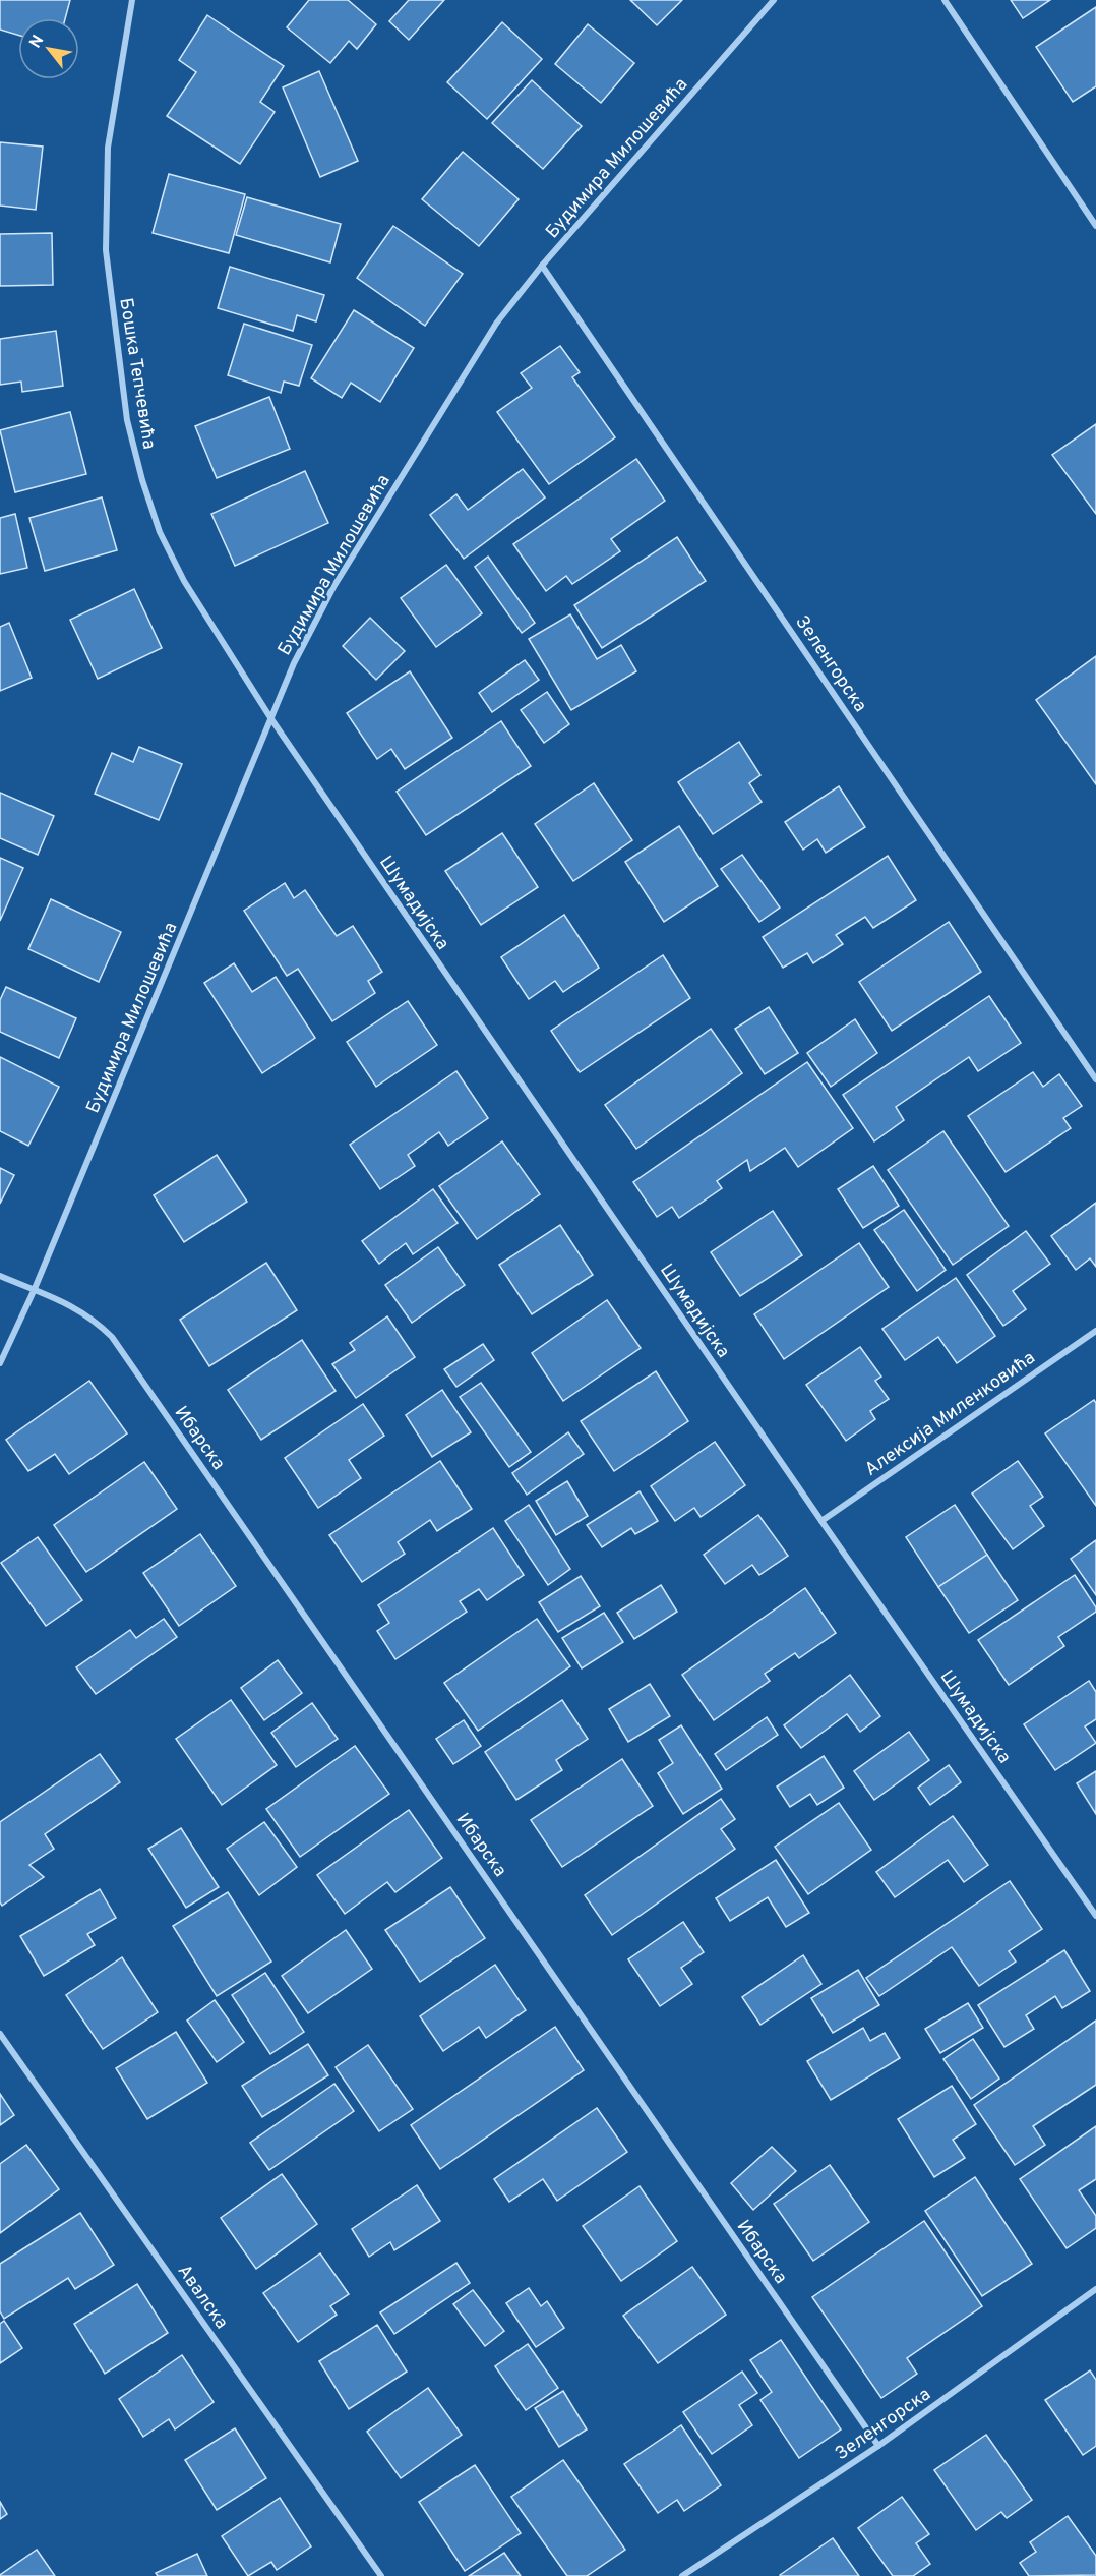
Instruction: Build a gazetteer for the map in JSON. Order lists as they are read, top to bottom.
{
  "streets": {
    "street": [
      "Будимира Милошевића",
      "Бошка Тепчевића",
      "Зеленгорска",
      "Шумадијска",
      "Алексија Миленковића",
      "Ибарска",
      "Авалска"
    ]
  },
  "crossings": [
    ["Будимира Милошевића", "Бошка Тепчевића"],
    ["Будимира Милошевића", "Зеленгорска"],
    ["Будимира Милошевића", "Шумадијска"],
    ["Будимира Милошевића", "Ибарска"],
    ["Бошка Тепчевића", "Шумадијска"],
    ["Зеленгорска", "Ибарска"],
    ["Шумадијска", "Алексија Миленковића"]
  ],
  "north": "top left"
}
